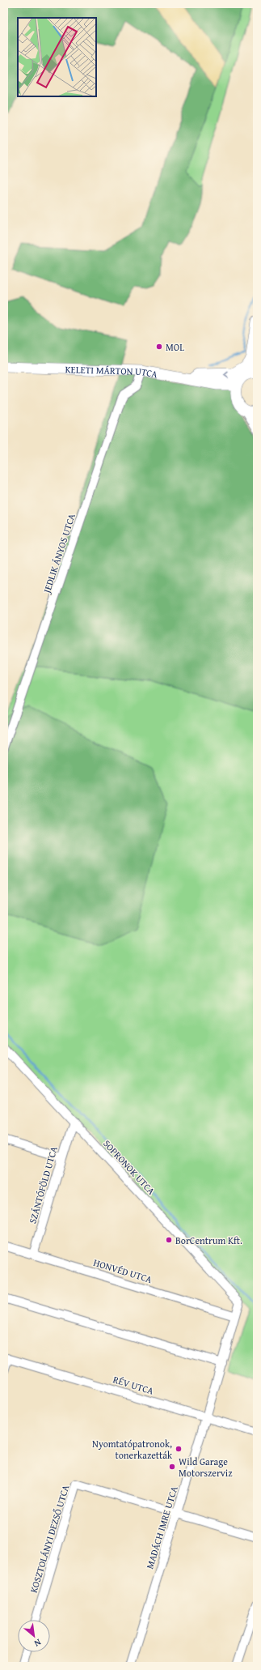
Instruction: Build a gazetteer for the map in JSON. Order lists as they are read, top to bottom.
{
  "streets": {
    "main road": ["KELETI MÁRTON UTCA"],
    "street": [
      "JEDLIK ÁNYOS UTCA",
      "SOPRONOK UTCA",
      "SZÁNTÓFÖLD UTCA",
      "HONVÉD UTCA",
      "RÉV UTCA",
      "MADÁCH IMRE UTCA",
      "KOSZTOLÁNYI DEZSŐ UTCA"
    ]
  },
  "crossings": [
    ["KELETI MÁRTON UTCA", "JEDLIK ÁNYOS UTCA"],
    ["SOPRONOK UTCA", "SZÁNTÓFÖLD UTCA"],
    ["SOPRONOK UTCA", "MADÁCH IMRE UTCA"],
    ["SZÁNTÓFÖLD UTCA", "HONVÉD UTCA"],
    ["HONVÉD UTCA", "MADÁCH IMRE UTCA"],
    ["RÉV UTCA", "MADÁCH IMRE UTCA"],
    ["MADÁCH IMRE UTCA", "KOSZTOLÁNYI DEZSŐ UTCA"]
  ],
  "places": [
    "MOL",
    "BorCentrum Kft.",
    "Nyomtatópatronok, tonerkazetták",
    "Wild Garage Motorszerviz"
  ],
  "north": "bottom right"
}
